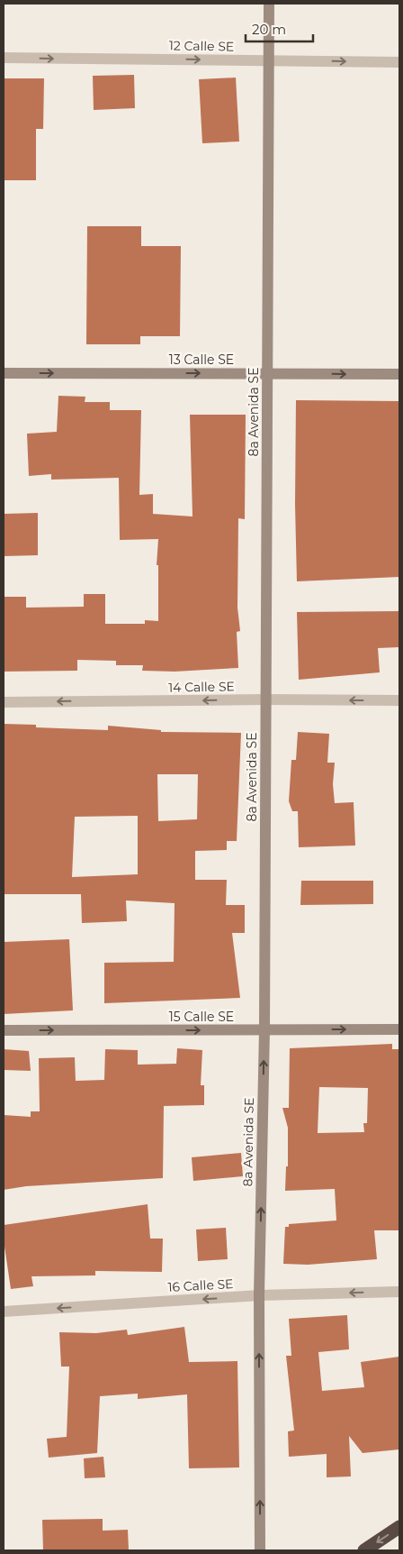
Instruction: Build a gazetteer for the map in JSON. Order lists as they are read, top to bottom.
{
  "streets": {
    "street": [
      "12 Calle SE",
      "13 Calle SE",
      "8a Avenida SE",
      "14 Calle SE",
      "15 Calle SE",
      "16 Calle SE"
    ]
  },
  "crossings": [
    ["12 Calle SE", "8a Avenida SE"],
    ["13 Calle SE", "8a Avenida SE"],
    ["8a Avenida SE", "14 Calle SE"],
    ["8a Avenida SE", "15 Calle SE"],
    ["8a Avenida SE", "16 Calle SE"]
  ],
  "one_way": [
    "12 Calle SE",
    "13 Calle SE",
    "14 Calle SE",
    "15 Calle SE",
    "16 Calle SE"
  ],
  "scale_bar": "20 m"
}
